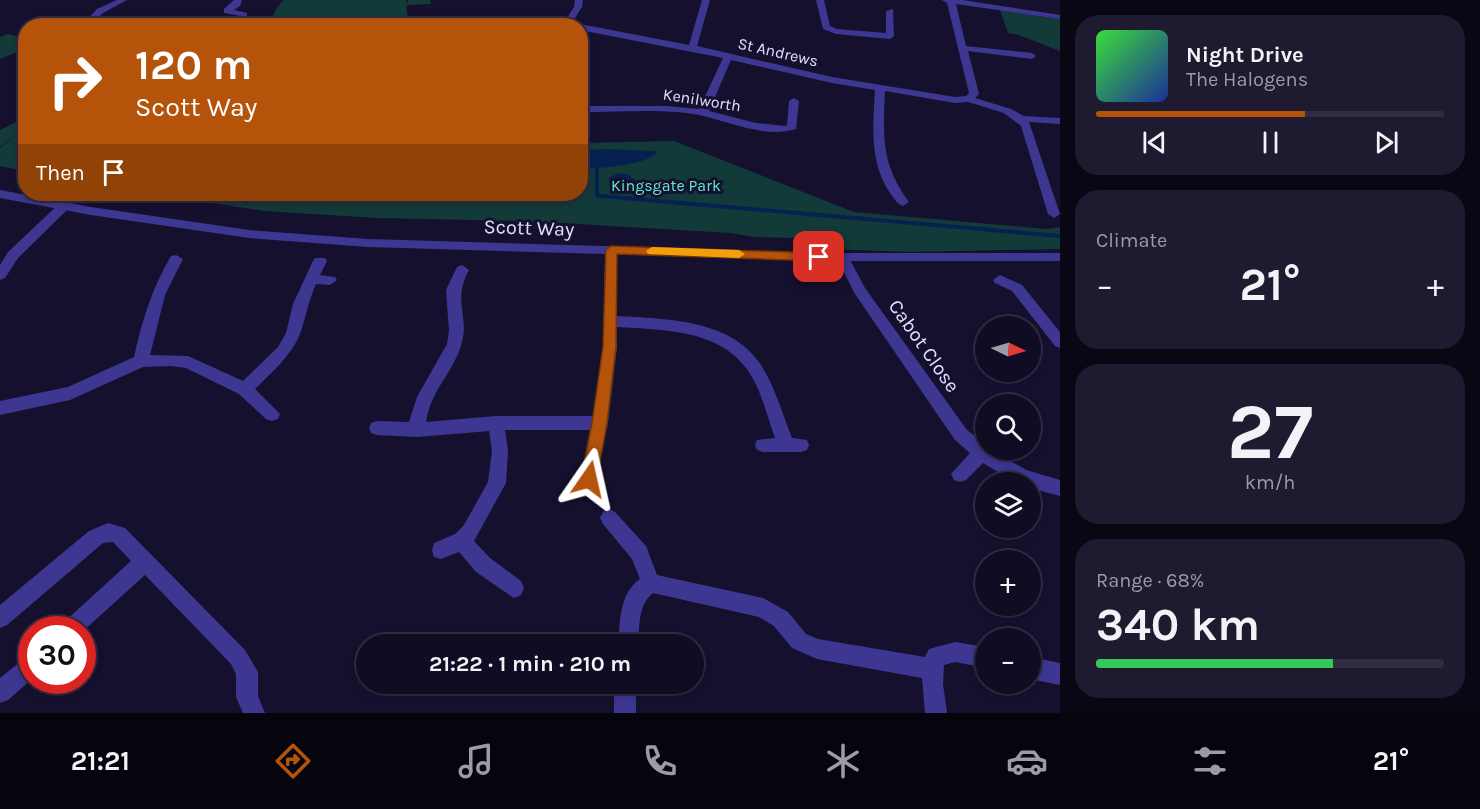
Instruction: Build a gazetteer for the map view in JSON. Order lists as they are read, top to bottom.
{
  "streets": {
    "street": [
      "St Andrews",
      "Kenilworth",
      "Scott Way",
      "Cabot Close"
    ]
  },
  "crossings": [
    ["Scott Way", "Cabot Close"]
  ],
  "parks": ["Kingsgate Park"],
  "north": "right",
  "page": {
    "turn": ["120 m", "Scott Way"],
    "song": ["Night Drive", "The Halogens"],
    "then": "Then",
    "tile": [
      "Climate",
      ["27", "km/h"],
      ["Range · 68%", "340 km"]
    ],
    "heat": ["−", "21°", "+"],
    "map_buttons": ["+", "−"],
    "limit": "30",
    "trip": "21:22 · 1 min · 210 m",
    "tabs": ["21:21", "21°"]
  }
}
